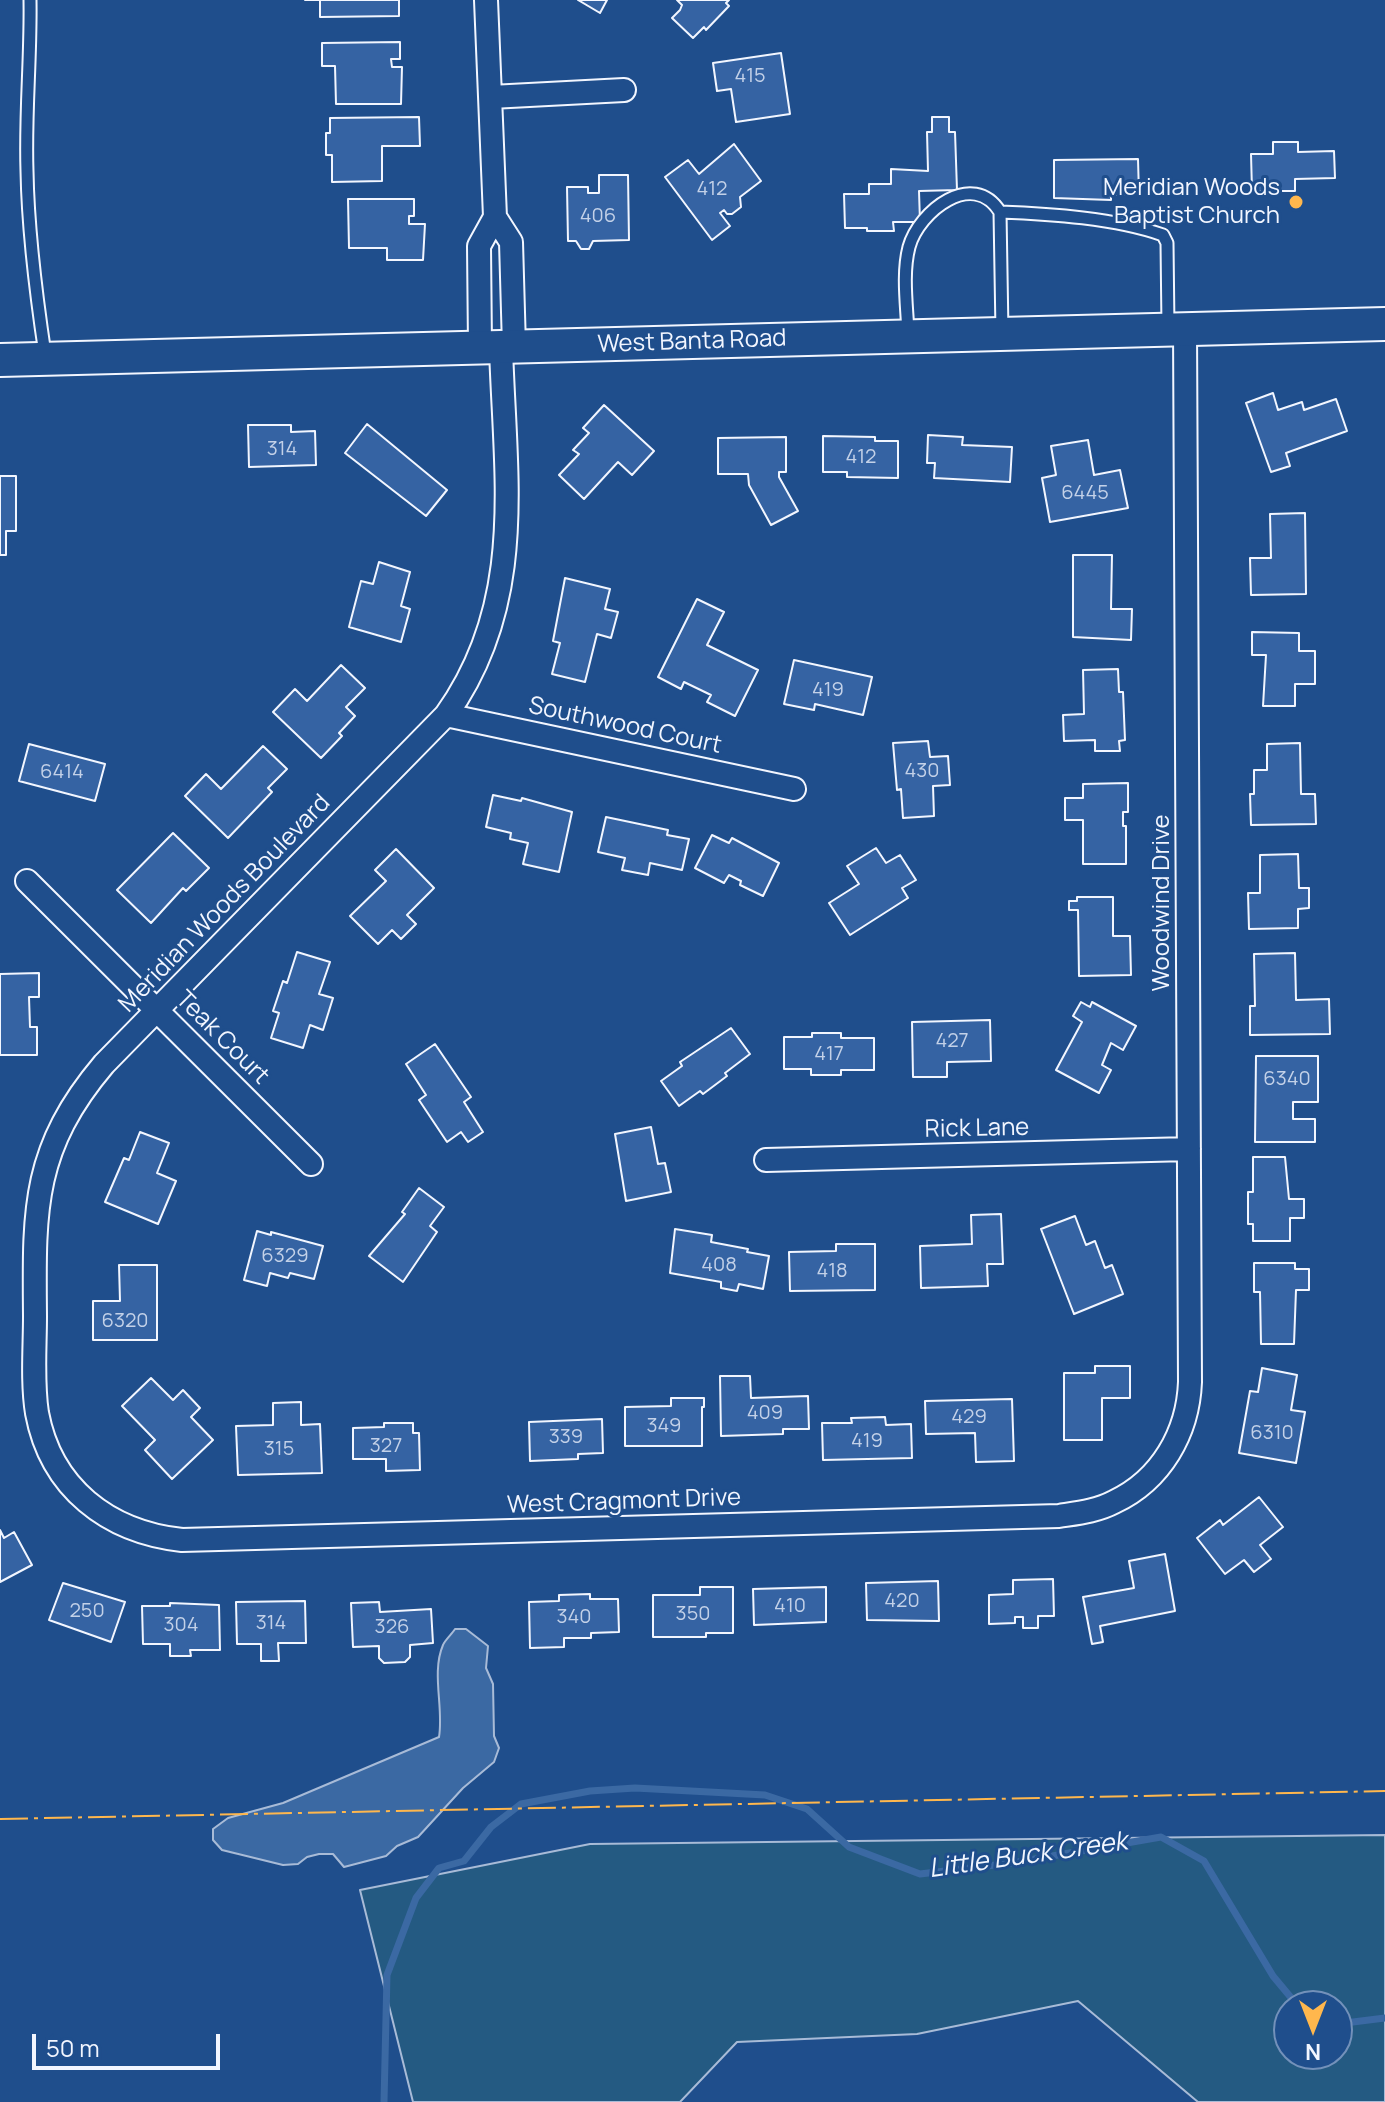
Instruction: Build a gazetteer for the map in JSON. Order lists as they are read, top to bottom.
{
  "streets": {
    "street": [
      "West Banta Road",
      "Southwood Court",
      "Woodwind Drive",
      "Meridian Woods Boulevard",
      "Teak Court",
      "Rick Lane",
      "West Cragmont Drive"
    ]
  },
  "crossings": [
    ["West Banta Road", "Woodwind Drive"],
    ["West Banta Road", "Meridian Woods Boulevard"],
    ["Southwood Court", "Meridian Woods Boulevard"],
    ["Woodwind Drive", "Rick Lane"],
    ["Woodwind Drive", "West Cragmont Drive"],
    ["Meridian Woods Boulevard", "Teak Court"],
    ["Meridian Woods Boulevard", "West Cragmont Drive"]
  ],
  "water": ["Little Buck Creek"],
  "places": ["Meridian Woods Baptist Church"],
  "house_numbers": [
    "415",
    "412",
    "406",
    "314",
    "412",
    "6445",
    "419",
    "430",
    "6414",
    "427",
    "417",
    "6340",
    "6329",
    "408",
    "418",
    "6320",
    "409",
    "429",
    "349",
    "6310",
    "339",
    "419",
    "327",
    "315",
    "420",
    "410",
    "250",
    "350",
    "340",
    "314",
    "304",
    "326"
  ],
  "scale_bar": "50 m",
  "north": "bottom"
}
